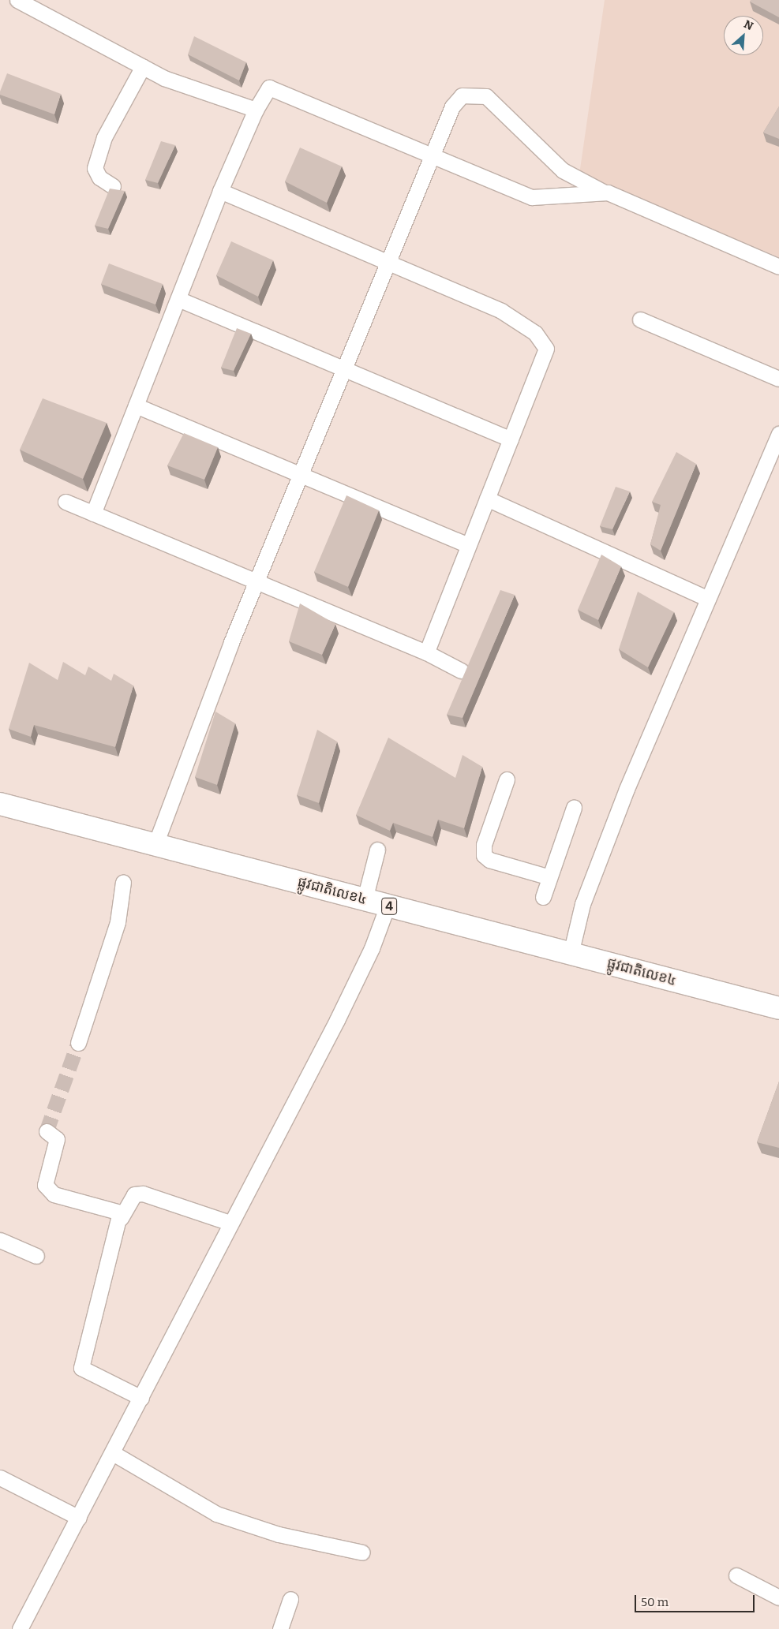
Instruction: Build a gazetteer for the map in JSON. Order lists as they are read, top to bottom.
{
  "streets": {
    "highway": ["ផ្លូវជាតិលេខ៤", "4"]
  },
  "scale_bar": "50 m",
  "north": "top right"
}
